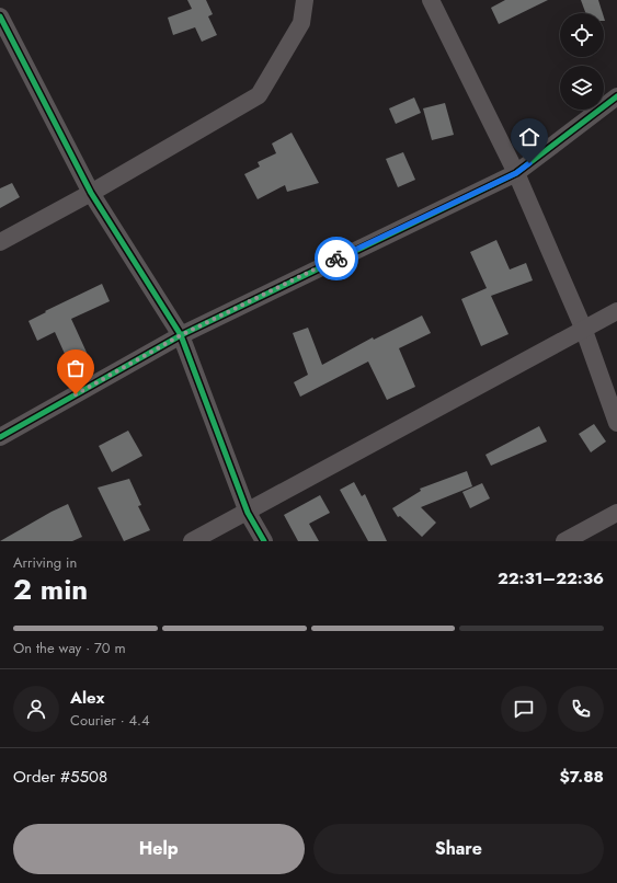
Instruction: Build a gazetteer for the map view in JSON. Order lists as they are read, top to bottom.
{
  "page": {
    "heading": ["2 min", "Arriving in", "22:31–22:36"],
    "panel": [
      "Alex",
      "Courier · 4.4",
      "Order #5508",
      "$7.88"
    ],
    "bar": "On the way · 70 m",
    "buttons": ["Help", "Share"]
  }
}
